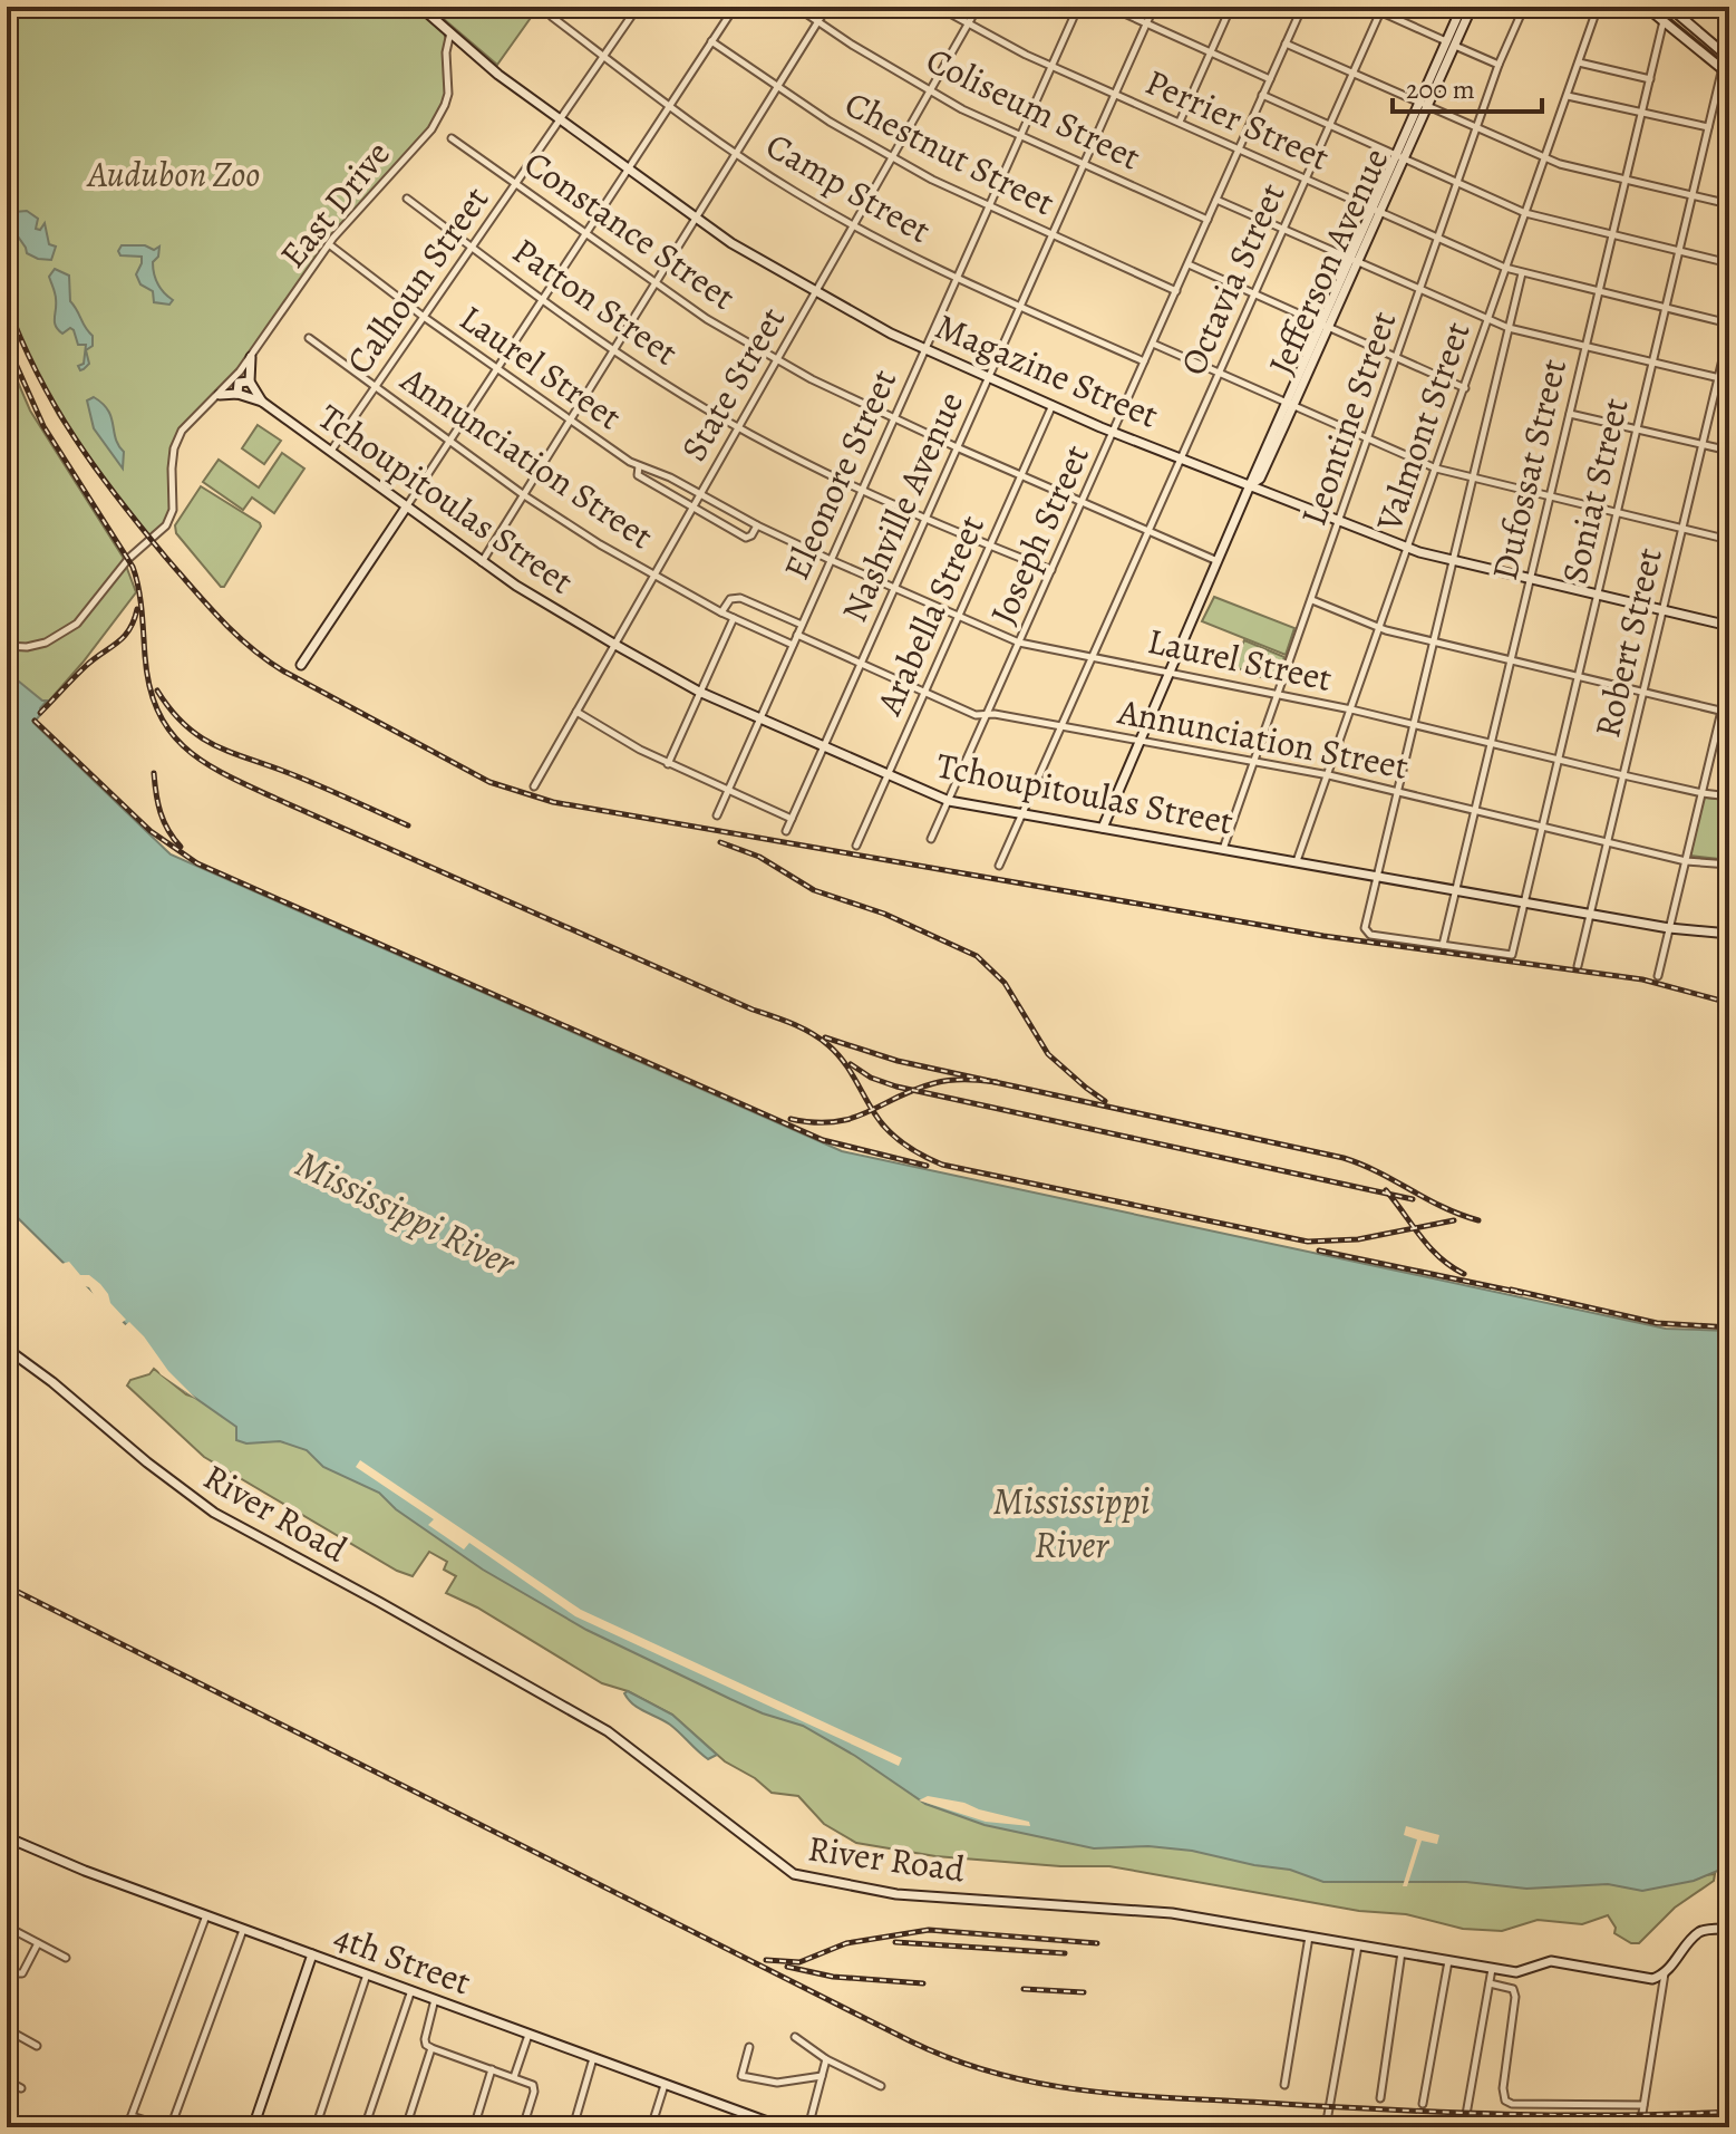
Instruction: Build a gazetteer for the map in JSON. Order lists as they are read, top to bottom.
{
  "streets": {
    "street": [
      "Coliseum Street",
      "Perrier Street",
      "Chestnut Street",
      "Camp Street",
      "East Drive",
      "Constance Street",
      "Jefferson Avenue",
      "Octavia Street",
      "Calhoun Street",
      "Patton Street",
      "Laurel Street",
      "Magazine Street",
      "State Street",
      "Leontine Street",
      "Valmont Street",
      "Annunciation Street",
      "Dufossat Street",
      "Eleonore Street",
      "Soniat Street",
      "Tchoupitoulas Street",
      "Nashville Avenue",
      "Joseph Street",
      "Arabella Street",
      "Robert Street",
      "River Road",
      "4th Street"
    ]
  },
  "crossings": [
    ["Coliseum Street", "State Street"],
    ["Coliseum Street", "Eleonore Street"],
    ["Coliseum Street", "Nashville Avenue"],
    ["Coliseum Street", "Joseph Street"],
    ["Perrier Street", "Jefferson Avenue"],
    ["Perrier Street", "Octavia Street"],
    ["Perrier Street", "State Street"],
    ["Perrier Street", "Leontine Street"],
    ["Perrier Street", "Valmont Street"],
    ["Perrier Street", "Dufossat Street"],
    ["Perrier Street", "Eleonore Street"],
    ["Perrier Street", "Soniat Street"],
    ["Perrier Street", "Nashville Avenue"],
    ["Perrier Street", "Joseph Street"],
    ["Chestnut Street", "State Street"],
    ["Chestnut Street", "Eleonore Street"],
    ["Chestnut Street", "Nashville Avenue"],
    ["Chestnut Street", "Joseph Street"],
    ["Camp Street", "Calhoun Street"],
    ["Camp Street", "State Street"],
    ["Camp Street", "Eleonore Street"],
    ["Camp Street", "Nashville Avenue"],
    ["Camp Street", "Joseph Street"],
    ["East Drive", "Laurel Street"],
    ["East Drive", "Magazine Street"],
    ["East Drive", "Tchoupitoulas Street"],
    ["Constance Street", "Jefferson Avenue"],
    ["Constance Street", "Octavia Street"],
    ["Constance Street", "Calhoun Street"],
    ["Constance Street", "State Street"],
    ["Constance Street", "Eleonore Street"],
    ["Constance Street", "Nashville Avenue"],
    ["Constance Street", "Joseph Street"],
    ["Constance Street", "Arabella Street"],
    ["Jefferson Avenue", "Laurel Street"],
    ["Jefferson Avenue", "Magazine Street"],
    ["Jefferson Avenue", "Annunciation Street"],
    ["Jefferson Avenue", "Tchoupitoulas Street"],
    ["Octavia Street", "Laurel Street"],
    ["Octavia Street", "Magazine Street"],
    ["Octavia Street", "Annunciation Street"],
    ["Octavia Street", "Tchoupitoulas Street"],
    ["Calhoun Street", "Patton Street"],
    ["Calhoun Street", "Laurel Street"],
    ["Calhoun Street", "Magazine Street"],
    ["Calhoun Street", "Annunciation Street"],
    ["Calhoun Street", "Tchoupitoulas Street"],
    ["Patton Street", "State Street"],
    ["Patton Street", "Eleonore Street"],
    ["Patton Street", "Nashville Avenue"],
    ["Patton Street", "Joseph Street"],
    ["Patton Street", "Arabella Street"],
    ["Laurel Street", "State Street"],
    ["Laurel Street", "Leontine Street"],
    ["Laurel Street", "Valmont Street"],
    ["Laurel Street", "Dufossat Street"],
    ["Laurel Street", "Eleonore Street"],
    ["Laurel Street", "Soniat Street"],
    ["Laurel Street", "Nashville Avenue"],
    ["Laurel Street", "Joseph Street"],
    ["Laurel Street", "Arabella Street"],
    ["Laurel Street", "Robert Street"],
    ["Magazine Street", "State Street"],
    ["Magazine Street", "Leontine Street"],
    ["Magazine Street", "Valmont Street"],
    ["Magazine Street", "Dufossat Street"],
    ["Magazine Street", "Eleonore Street"],
    ["Magazine Street", "Soniat Street"],
    ["Magazine Street", "Nashville Avenue"],
    ["Magazine Street", "Joseph Street"],
    ["Magazine Street", "Arabella Street"],
    ["Magazine Street", "Robert Street"],
    ["State Street", "Annunciation Street"],
    ["State Street", "Tchoupitoulas Street"],
    ["Leontine Street", "Annunciation Street"],
    ["Leontine Street", "Tchoupitoulas Street"],
    ["Valmont Street", "Annunciation Street"],
    ["Valmont Street", "Tchoupitoulas Street"],
    ["Annunciation Street", "Dufossat Street"],
    ["Annunciation Street", "Eleonore Street"],
    ["Annunciation Street", "Soniat Street"],
    ["Annunciation Street", "Nashville Avenue"],
    ["Annunciation Street", "Joseph Street"],
    ["Annunciation Street", "Arabella Street"],
    ["Annunciation Street", "Robert Street"],
    ["Dufossat Street", "Soniat Street"],
    ["Dufossat Street", "Tchoupitoulas Street"],
    ["Eleonore Street", "Tchoupitoulas Street"],
    ["Soniat Street", "Tchoupitoulas Street"],
    ["Tchoupitoulas Street", "Nashville Avenue"],
    ["Tchoupitoulas Street", "Joseph Street"],
    ["Tchoupitoulas Street", "Arabella Street"],
    ["Tchoupitoulas Street", "Robert Street"]
  ],
  "water": ["Mississippi River"],
  "parks": ["Audubon Zoo"],
  "scale_bar": "200 m"
}
